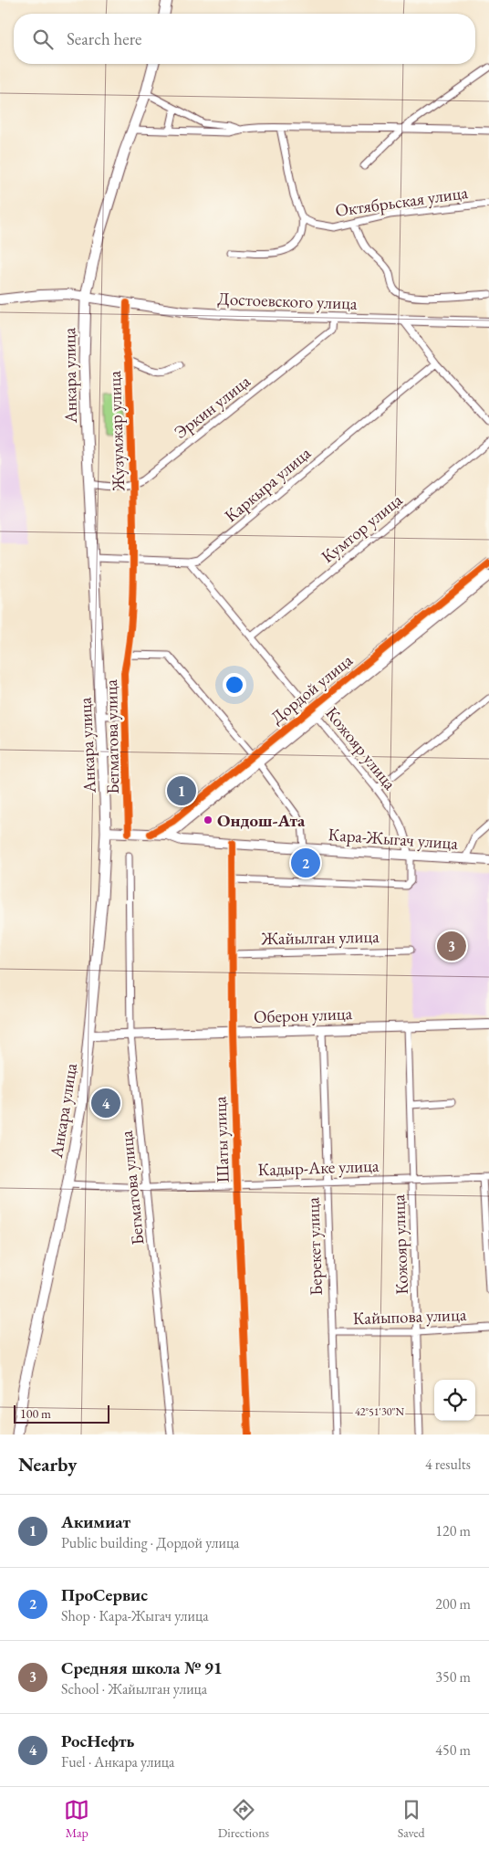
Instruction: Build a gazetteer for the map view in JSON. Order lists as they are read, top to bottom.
{
  "streets": {
    "main road": ["Анкара улица"],
    "street": [
      "Октябрьская улица",
      "Достоевского улица",
      "Эркин улица",
      "Жузумжар улица",
      "Каркыра улица",
      "Кумтор улица",
      "Дордой улица",
      "Бегматова улица",
      "Кожояр улица",
      "Кара-Жыгач улица",
      "Жайылган улица",
      "Оберон улица",
      "Шаты улица",
      "Кадыр-Аке улица",
      "Берекет улица",
      "Кайыпова улица"
    ]
  },
  "crossings": [
    ["Достоевского улица", "Анкара улица"],
    ["Достоевского улица", "Эркин улица"],
    ["Достоевского улица", "Жузумжар улица"],
    ["Анкара улица", "Кара-Жыгач улица"],
    ["Анкара улица", "Оберон улица"],
    ["Анкара улица", "Кадыр-Аке улица"],
    ["Эркин улица", "Жузумжар улица"],
    ["Жузумжар улица", "Бегматова улица"],
    ["Каркыра улица", "Кожояр улица"],
    ["Кумтор улица", "Кожояр улица"],
    ["Дордой улица", "Кожояр улица"],
    ["Дордой улица", "Кара-Жыгач улица"],
    ["Бегматова улица", "Кара-Жыгач улица"],
    ["Бегматова улица", "Оберон улица"],
    ["Бегматова улица", "Кадыр-Аке улица"],
    ["Кожояр улица", "Кара-Жыгач улица"],
    ["Кожояр улица", "Оберон улица"],
    ["Кожояр улица", "Шаты улица"],
    ["Кожояр улица", "Кадыр-Аке улица"],
    ["Кожояр улица", "Кайыпова улица"],
    ["Кара-Жыгач улица", "Шаты улица"],
    ["Жайылган улица", "Шаты улица"],
    ["Оберон улица", "Шаты улица"],
    ["Оберон улица", "Берекет улица"],
    ["Шаты улица", "Кадыр-Аке улица"],
    ["Кадыр-Аке улица", "Берекет улица"],
    ["Берекет улица", "Кайыпова улица"]
  ],
  "places": ["Ондош-Ата"],
  "scale_bar": "100 m",
  "page": {
    "search": "Search here",
    "pins": [
      "1",
      "2",
      "3",
      "4"
    ],
    "scale": "100 m",
    "heading": ["Nearby", "4 results"],
    "list": [
      {
        "mark": "1",
        "name": "Акимиат",
        "note": "Public building · Дордой улица",
        "value": "120 m"
      },
      {
        "mark": "2",
        "name": "ПроСервис",
        "note": "Shop · Кара-Жыгач улица",
        "value": "200 m"
      },
      {
        "mark": "3",
        "name": "Средняя школа № 91",
        "note": "School · Жайылган улица",
        "value": "350 m"
      },
      {
        "mark": "4",
        "name": "РосНефть",
        "note": "Fuel · Анкара улица",
        "value": "450 m"
      }
    ],
    "nav": ["Map", "Directions", "Saved"]
  },
  "coordinates": ["42°51'30\"N"]
}
